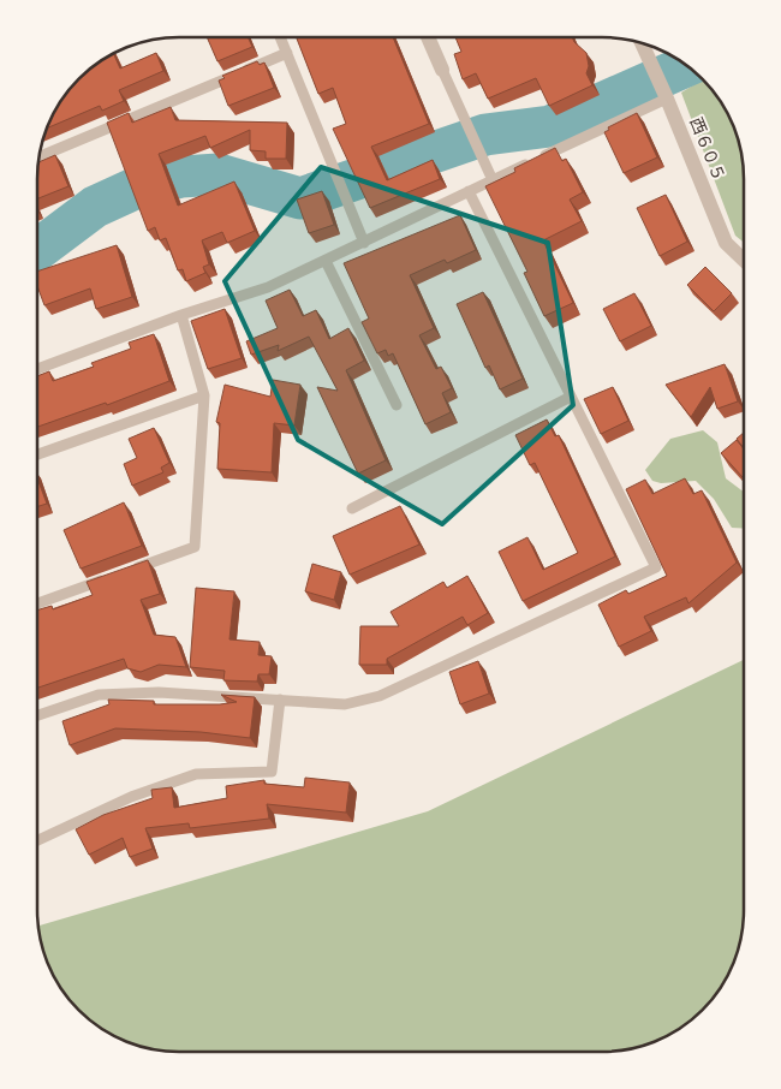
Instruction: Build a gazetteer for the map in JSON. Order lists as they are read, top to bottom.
{
  "streets": {
    "street": ["西６０５"]
  }
}
